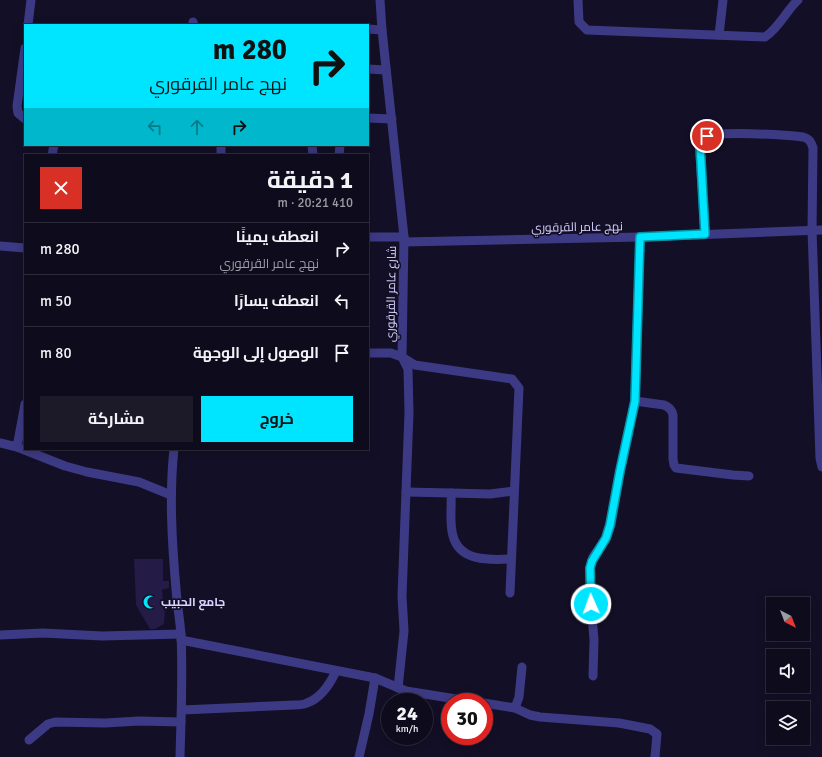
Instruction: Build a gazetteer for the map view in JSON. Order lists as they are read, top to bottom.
{
  "streets": {
    "street": ["نهج عامر القرقوري", "شارع عامر القرقوري"]
  },
  "crossings": [
    ["نهج عامر القرقوري", "شارع عامر القرقوري"]
  ],
  "places": {
    "mosque": ["جامع الحبيب"]
  },
  "north": "bottom right",
  "page": {
    "turn": ["280 m", "نهج عامر القرقوري"],
    "heading": ["1 دقيقة", "410 m · 20:21"],
    "list": [
      {
        "name": "انعطف يمينًا",
        "note": "نهج عامر القرقوري",
        "value": "280 m"
      },
      {
        "name": "انعطف يسارًا",
        "value": "50 m"
      },
      {
        "name": "الوصول إلى الوجهة",
        "value": "80 m"
      }
    ],
    "buttons": ["خروج", "مشاركة"],
    "speed": "24 km/h",
    "limit": "30"
  }
}
